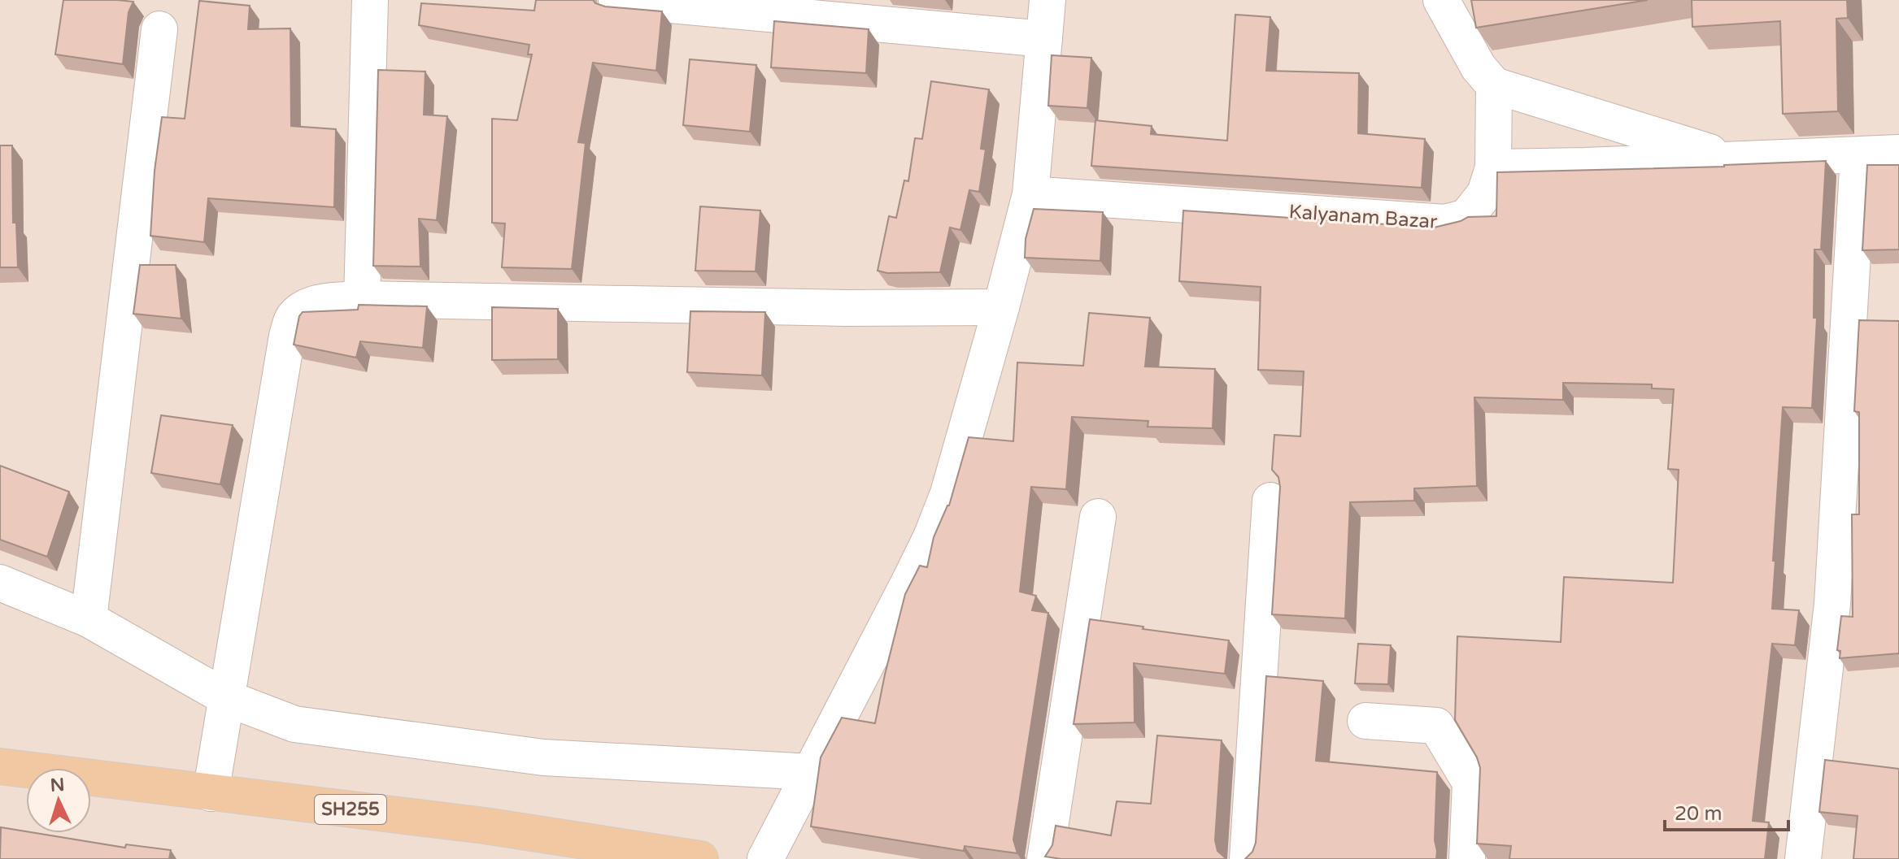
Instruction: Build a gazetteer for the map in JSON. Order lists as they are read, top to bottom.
{
  "streets": {
    "main road": ["SH255"],
    "street": ["Kalyanam Bazar"]
  },
  "scale_bar": "20 m",
  "north": "top"
}
